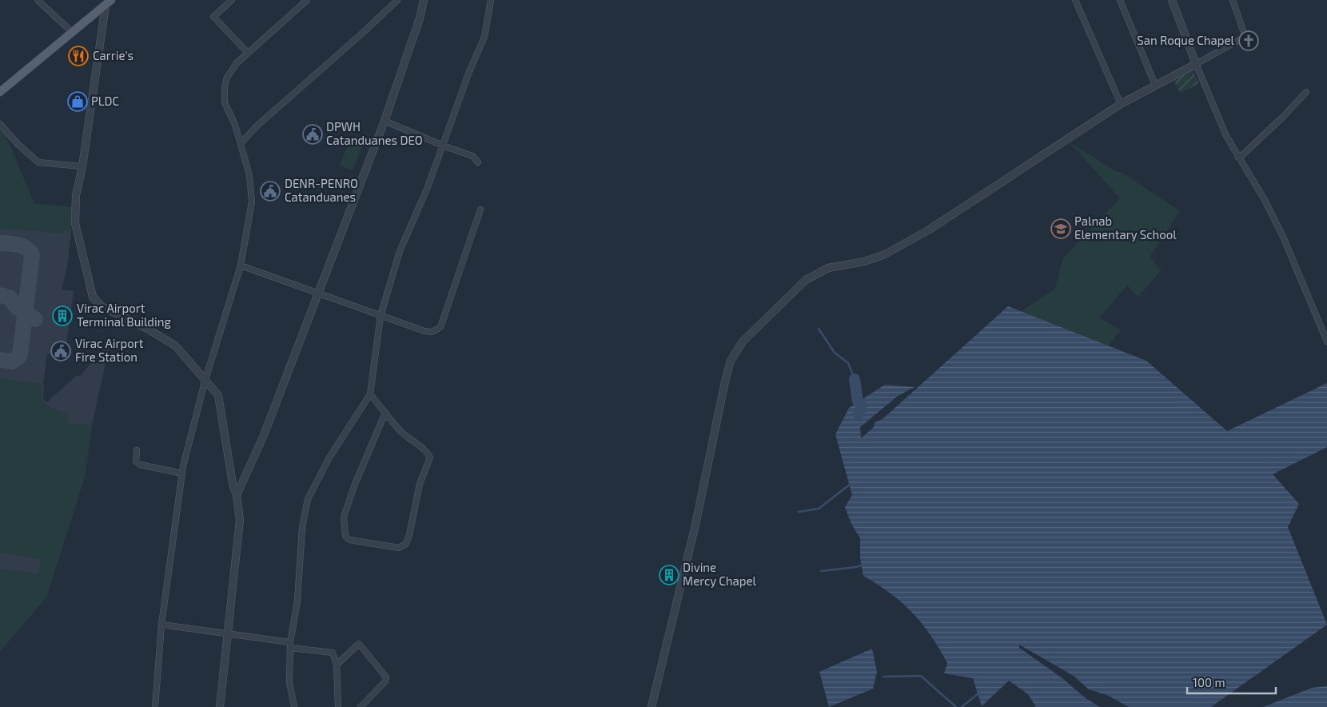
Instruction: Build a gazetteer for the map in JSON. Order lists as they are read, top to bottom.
{
  "places": {
    "church": ["San Roque Chapel"],
    "restaurant": ["Carrie's"],
    "shop": ["PLDC"],
    "public building": ["DPWH Catanduanes DEO", "DENR-PENRO Catanduanes", "Virac Airport Fire Station"],
    "school or university": ["Palnab Elementary School"],
    "building": ["Virac Airport Terminal Building", "Divine Mercy Chapel"]
  },
  "scale_bar": "100 m"
}
